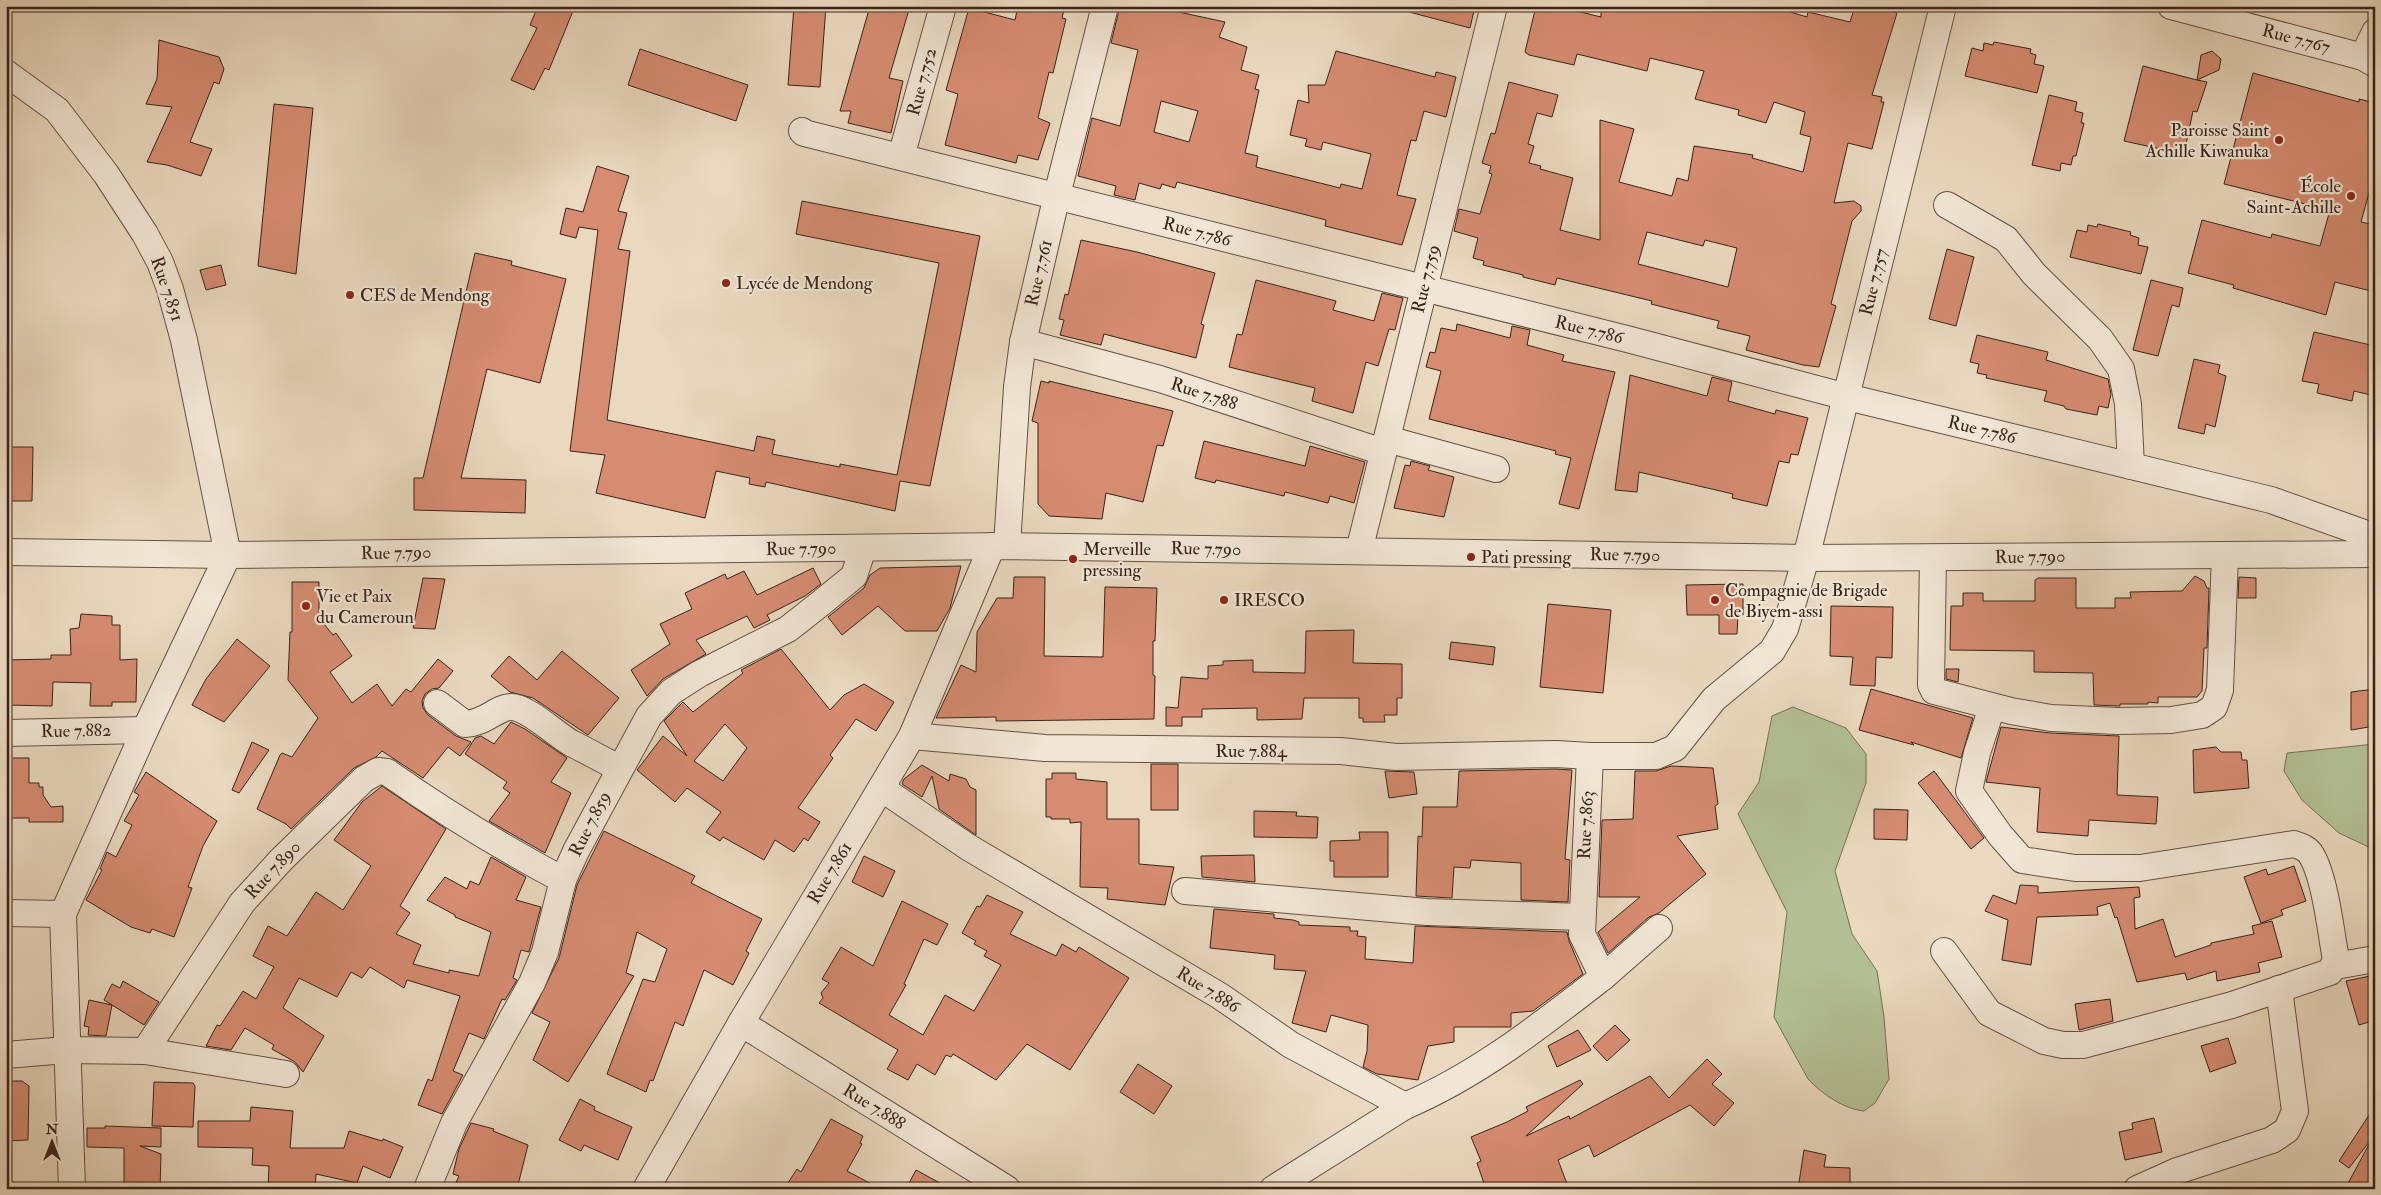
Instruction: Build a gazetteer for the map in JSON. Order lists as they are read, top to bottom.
{
  "streets": {
    "street": [
      "Rue 7.767",
      "Rue 7.752",
      "Rue 7.786",
      "Rue 7.761",
      "Rue 7.759",
      "Rue 7.757",
      "Rue 7.851",
      "Rue 7.788",
      "Rue 7.790",
      "Rue 7.882",
      "Rue 7.884",
      "Rue 7.859",
      "Rue 7.863",
      "Rue 7.890",
      "Rue 7.861",
      "Rue 7.886",
      "Rue 7.888"
    ]
  },
  "crossings": [
    ["Rue 7.752", "Rue 7.786"],
    ["Rue 7.786", "Rue 7.761"],
    ["Rue 7.786", "Rue 7.759"],
    ["Rue 7.786", "Rue 7.757"],
    ["Rue 7.761", "Rue 7.788"],
    ["Rue 7.761", "Rue 7.790"],
    ["Rue 7.761", "Rue 7.861"],
    ["Rue 7.759", "Rue 7.788"],
    ["Rue 7.759", "Rue 7.790"],
    ["Rue 7.757", "Rue 7.790"],
    ["Rue 7.851", "Rue 7.790"],
    ["Rue 7.790", "Rue 7.859"],
    ["Rue 7.790", "Rue 7.861"],
    ["Rue 7.884", "Rue 7.863"],
    ["Rue 7.884", "Rue 7.861"],
    ["Rue 7.859", "Rue 7.890"],
    ["Rue 7.861", "Rue 7.886"],
    ["Rue 7.861", "Rue 7.888"]
  ],
  "places": [
    "Paroisse Saint Achille Kiwanuka",
    "École Saint-Achille",
    "Lycée de Mendong",
    "CES de Mendong",
    "Pati pressing",
    "Merveille pressing",
    "IRESCO",
    "Compagnie de Brigade de Biyem-assi",
    "Vie et Paix du Cameroun"
  ],
  "north": "top"
}
